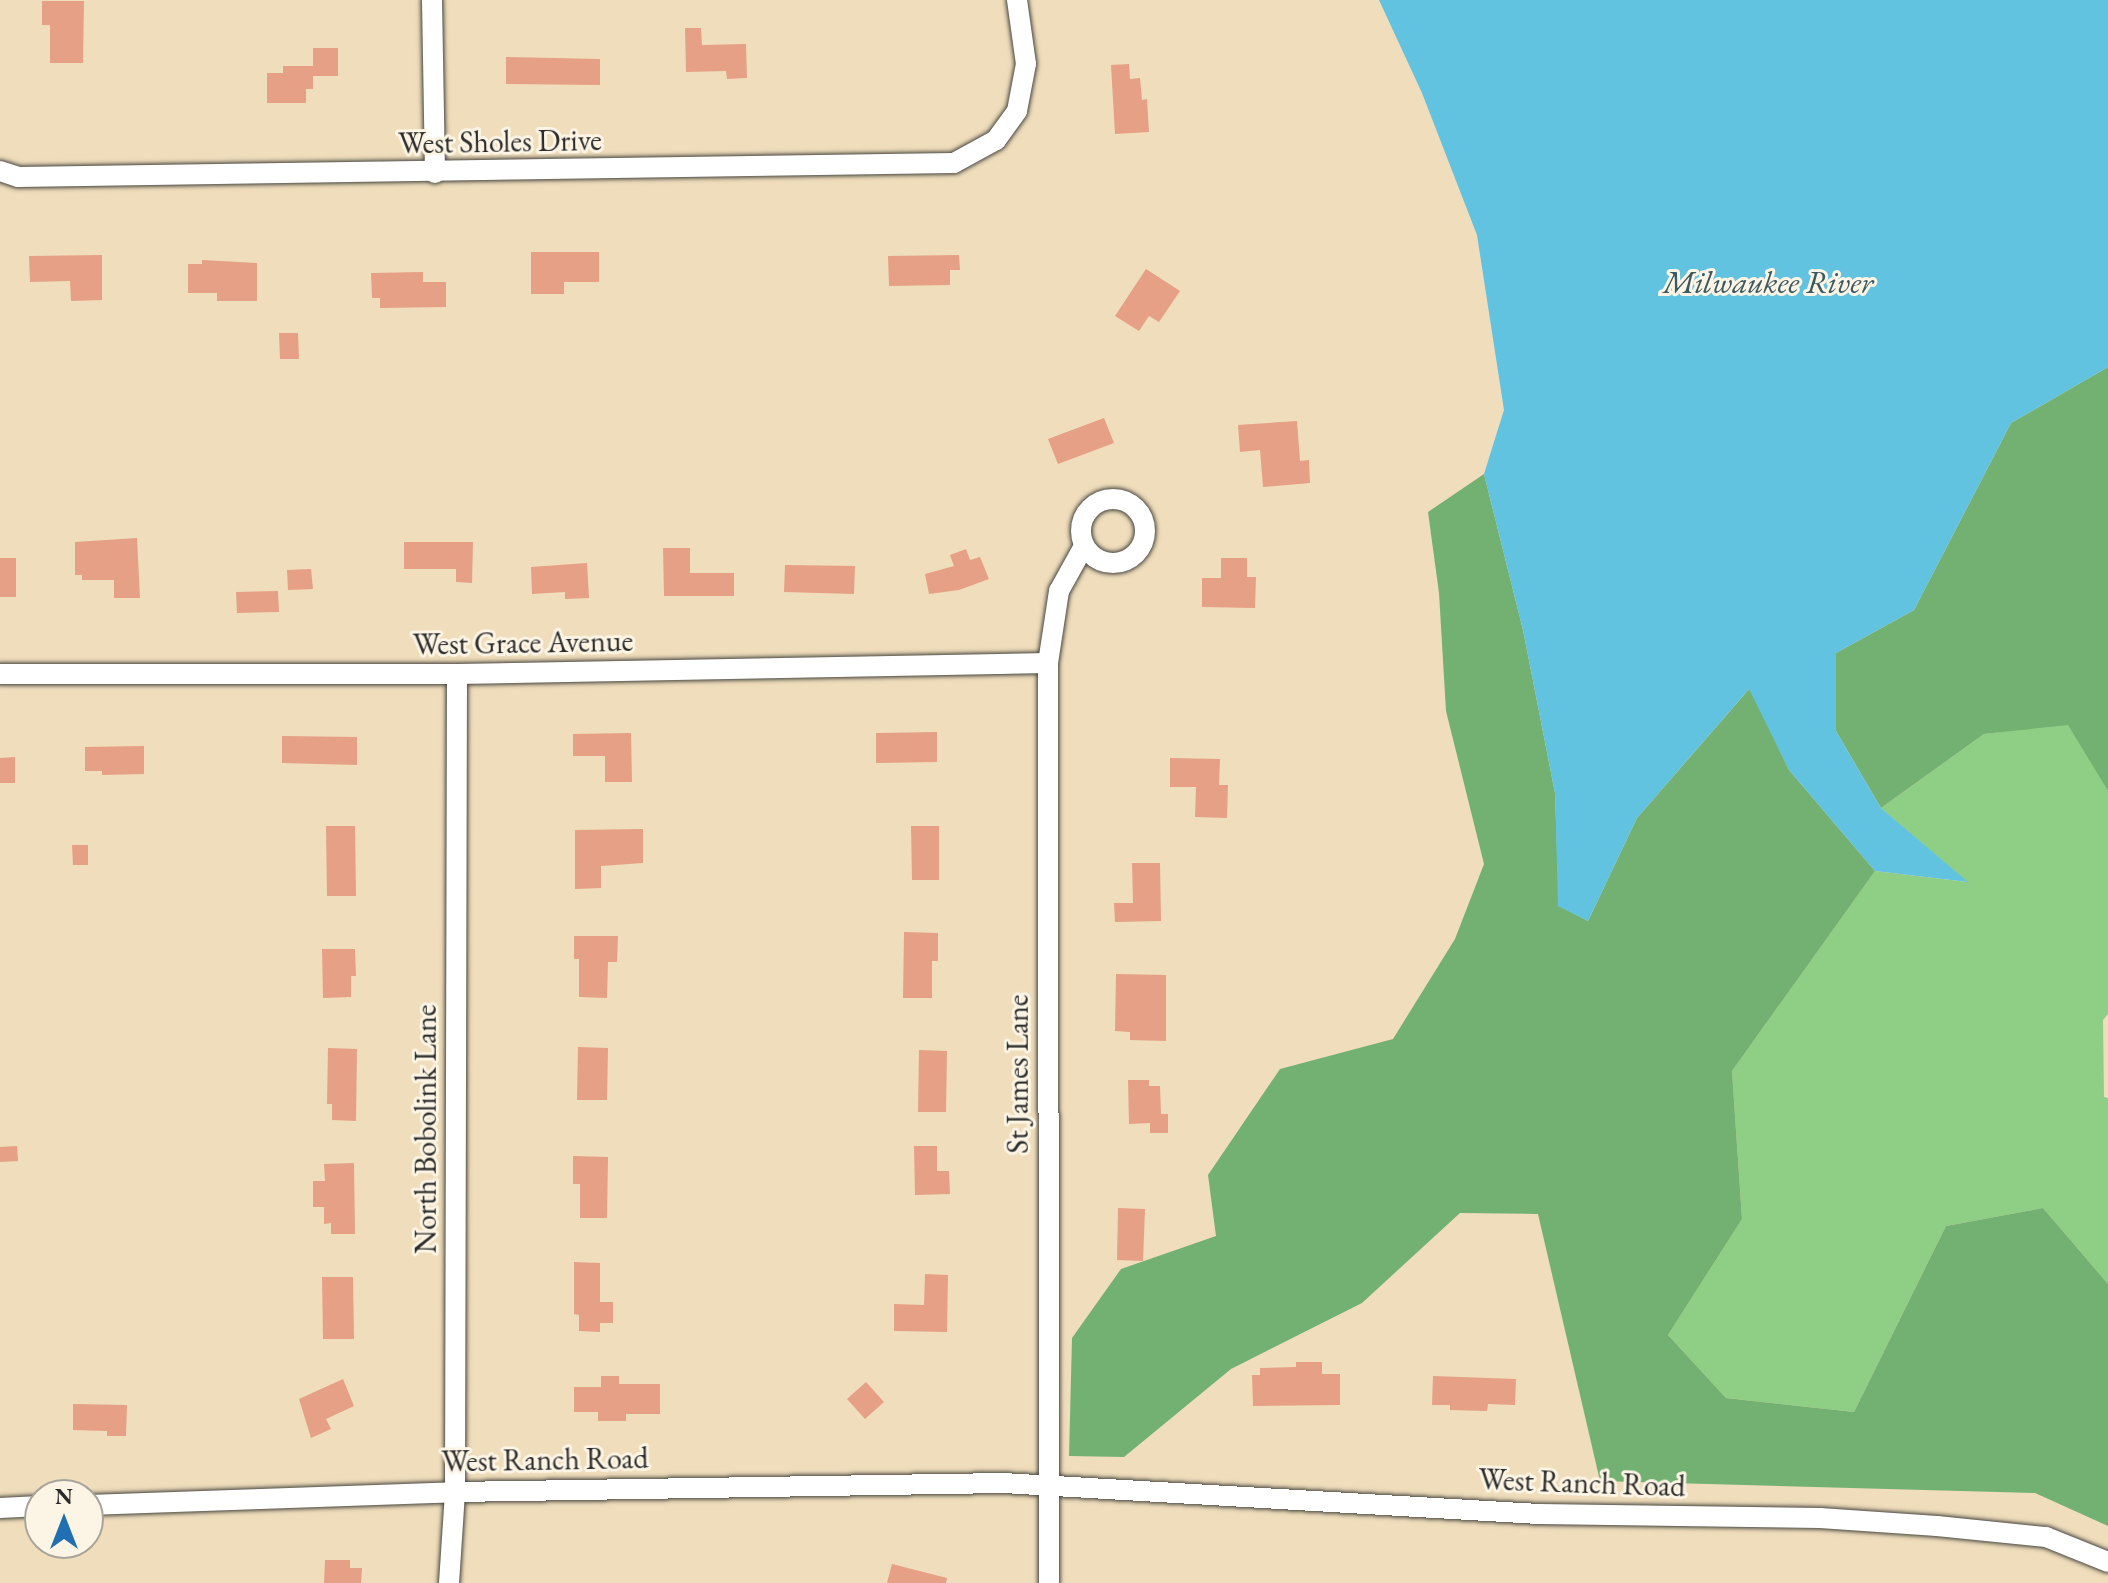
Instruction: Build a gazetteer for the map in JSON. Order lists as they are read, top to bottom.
{
  "streets": {
    "street": [
      "West Sholes Drive",
      "West Grace Avenue",
      "St James Lane",
      "North Bobolink Lane",
      "West Ranch Road"
    ]
  },
  "crossings": [
    ["West Grace Avenue", "St James Lane"],
    ["West Grace Avenue", "North Bobolink Lane"],
    ["St James Lane", "West Ranch Road"],
    ["North Bobolink Lane", "West Ranch Road"]
  ],
  "water": ["Milwaukee River"],
  "north": "top"
}
